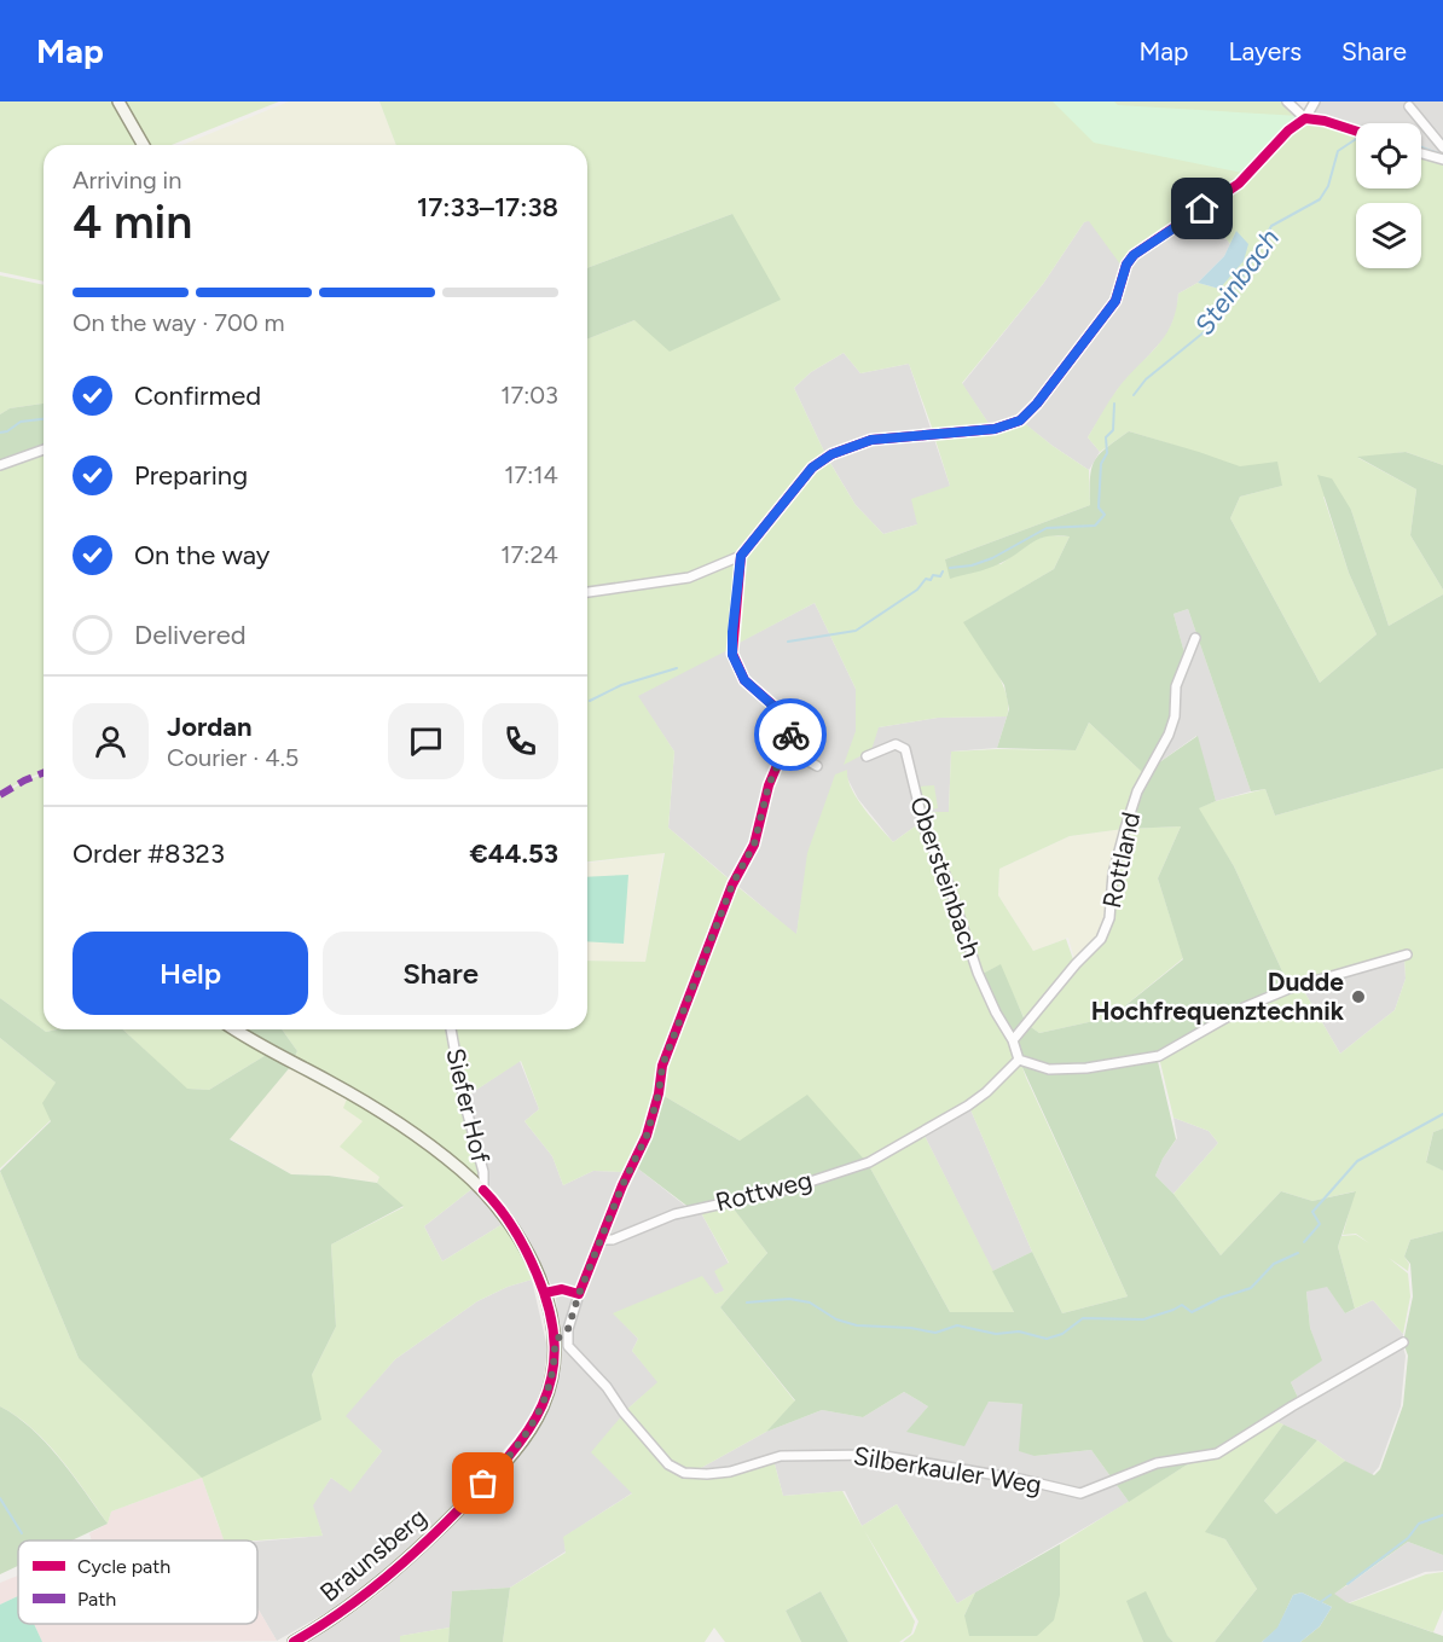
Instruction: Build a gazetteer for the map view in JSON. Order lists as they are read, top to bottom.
{
  "streets": {
    "main road": ["Braunsberg"],
    "street": [
      "Rottland",
      "Obersteinbach",
      "Siefer Hof",
      "Rottweg",
      "Silberkauler Weg"
    ]
  },
  "crossings": [
    ["Rottland", "Obersteinbach"],
    ["Siefer Hof", "Braunsberg"]
  ],
  "water": ["Steinbach"],
  "places": ["Dudde Hochfrequenztechnik"],
  "legend": ["Cycle path", "Path"],
  "page": {
    "header": "Map",
    "nav": ["Map", "Layers", "Share"],
    "heading": ["4 min", "Arriving in", "17:33–17:38"],
    "panel": [
      "Jordan",
      "Courier · 4.5",
      "Order #8323",
      "€44.53"
    ],
    "bar": "On the way · 700 m",
    "list": [
      ["Confirmed", "17:03"],
      ["Preparing", "17:14"],
      ["On the way", "17:24"],
      "Delivered"
    ],
    "buttons": ["Help", "Share"]
  }
}
